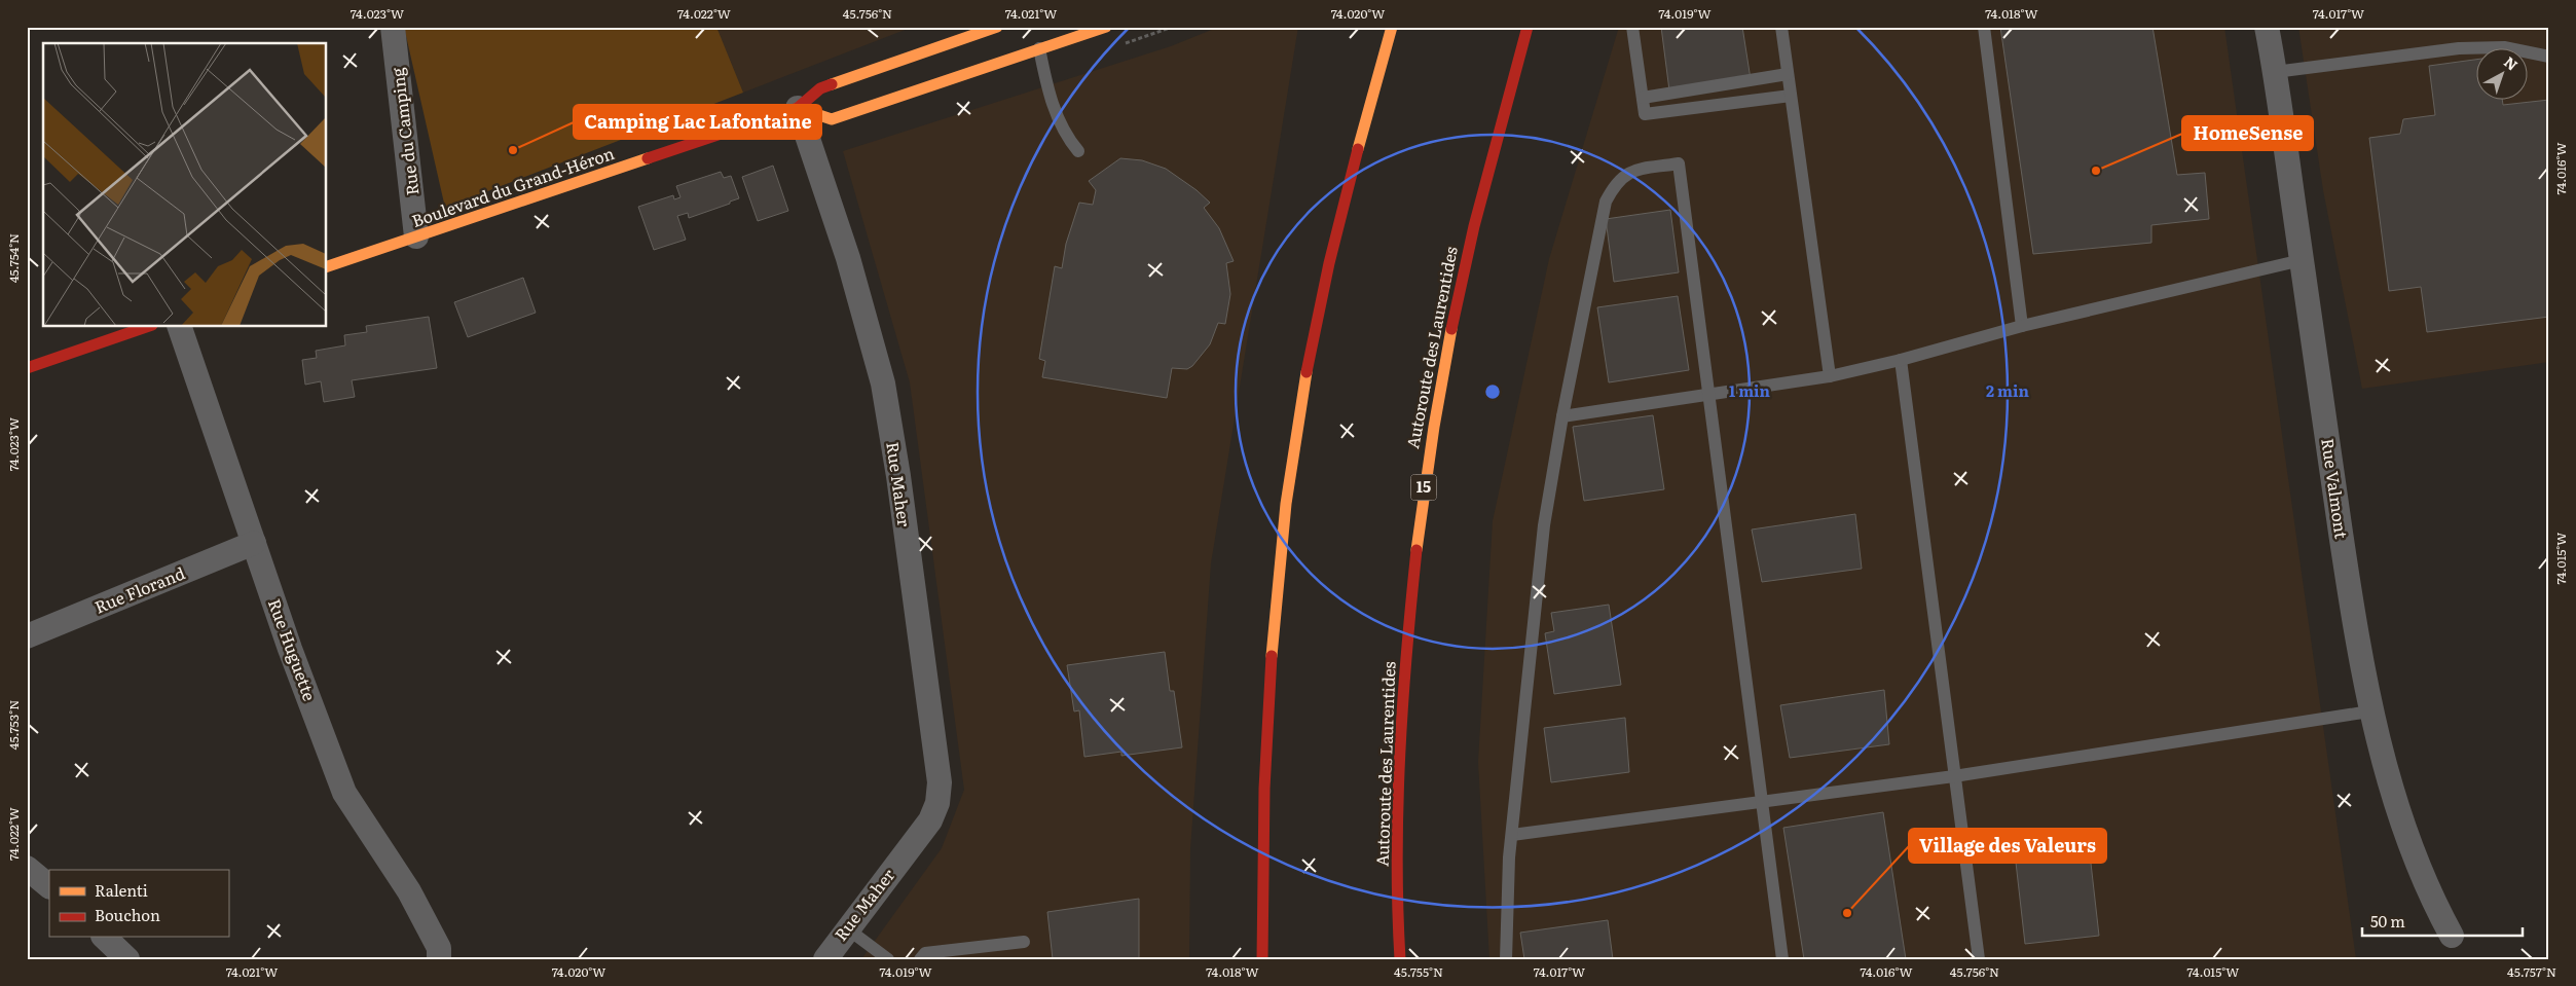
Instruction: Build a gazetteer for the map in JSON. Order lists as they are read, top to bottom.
{
  "streets": {
    "main road": ["Boulevard du Grand-Héron", "Autoroute des Laurentides", "15"],
    "street": [
      "Rue du Camping",
      "Rue Maher",
      "Rue Valmont",
      "Rue Florand",
      "Rue Huguette"
    ]
  },
  "crossings": [
    ["Rue du Camping", "Boulevard du Grand-Héron"],
    ["Boulevard du Grand-Héron", "Rue Maher"],
    ["Rue Florand", "Rue Huguette"]
  ],
  "places": ["Camping Lac Lafontaine", "HomeSense", "Village des Valeurs"],
  "legend": ["Ralenti", "Bouchon"],
  "scale_bar": "50 m",
  "north": "top right",
  "coordinates": [
    "74.023°W",
    "74.022°W",
    "45.756°N",
    "74.021°W",
    "74.020°W",
    "74.019°W",
    "74.018°W",
    "74.017°W",
    "74.016°W",
    "45.754°N",
    "74.015°W",
    "45.753°N",
    "45.755°N",
    "45.757°N"
  ],
  "rings": ["1 min", "2 min"]
}
